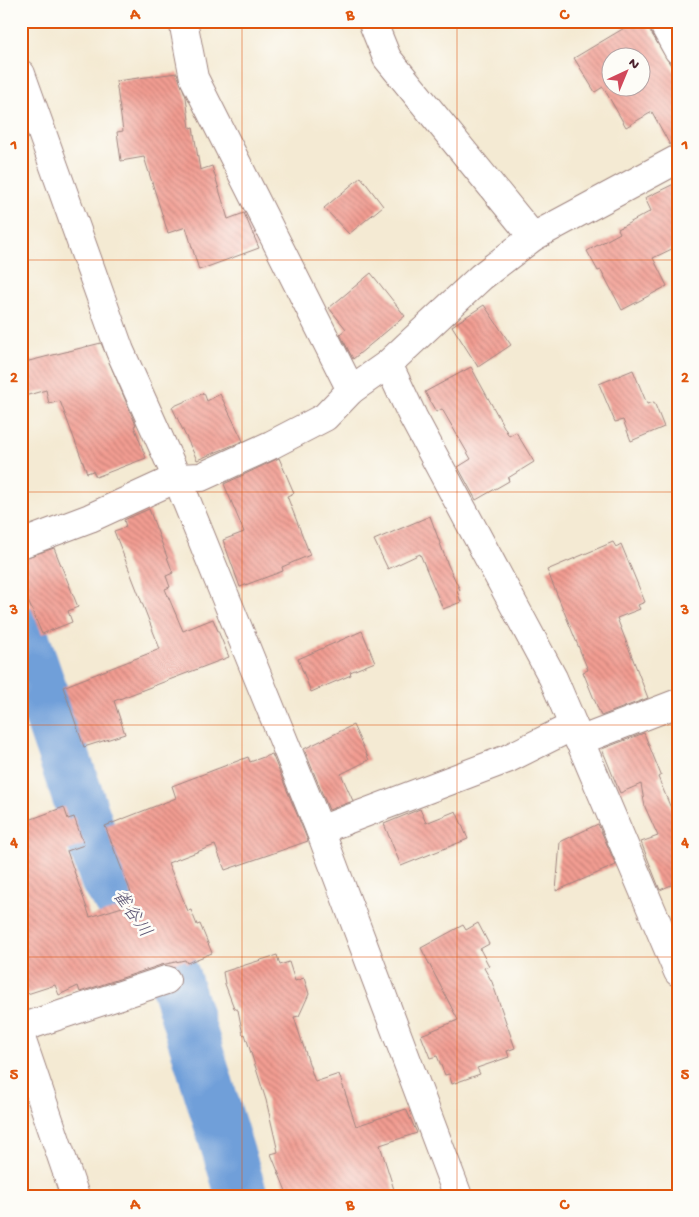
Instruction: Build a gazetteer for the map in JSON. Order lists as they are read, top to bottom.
{
  "water": ["雀谷川"],
  "north": "top right",
  "grid": {
    "columns": ["A", "B", "C"],
    "rows": [
      "1",
      "2",
      "3",
      "4",
      "5"
    ]
  }
}
